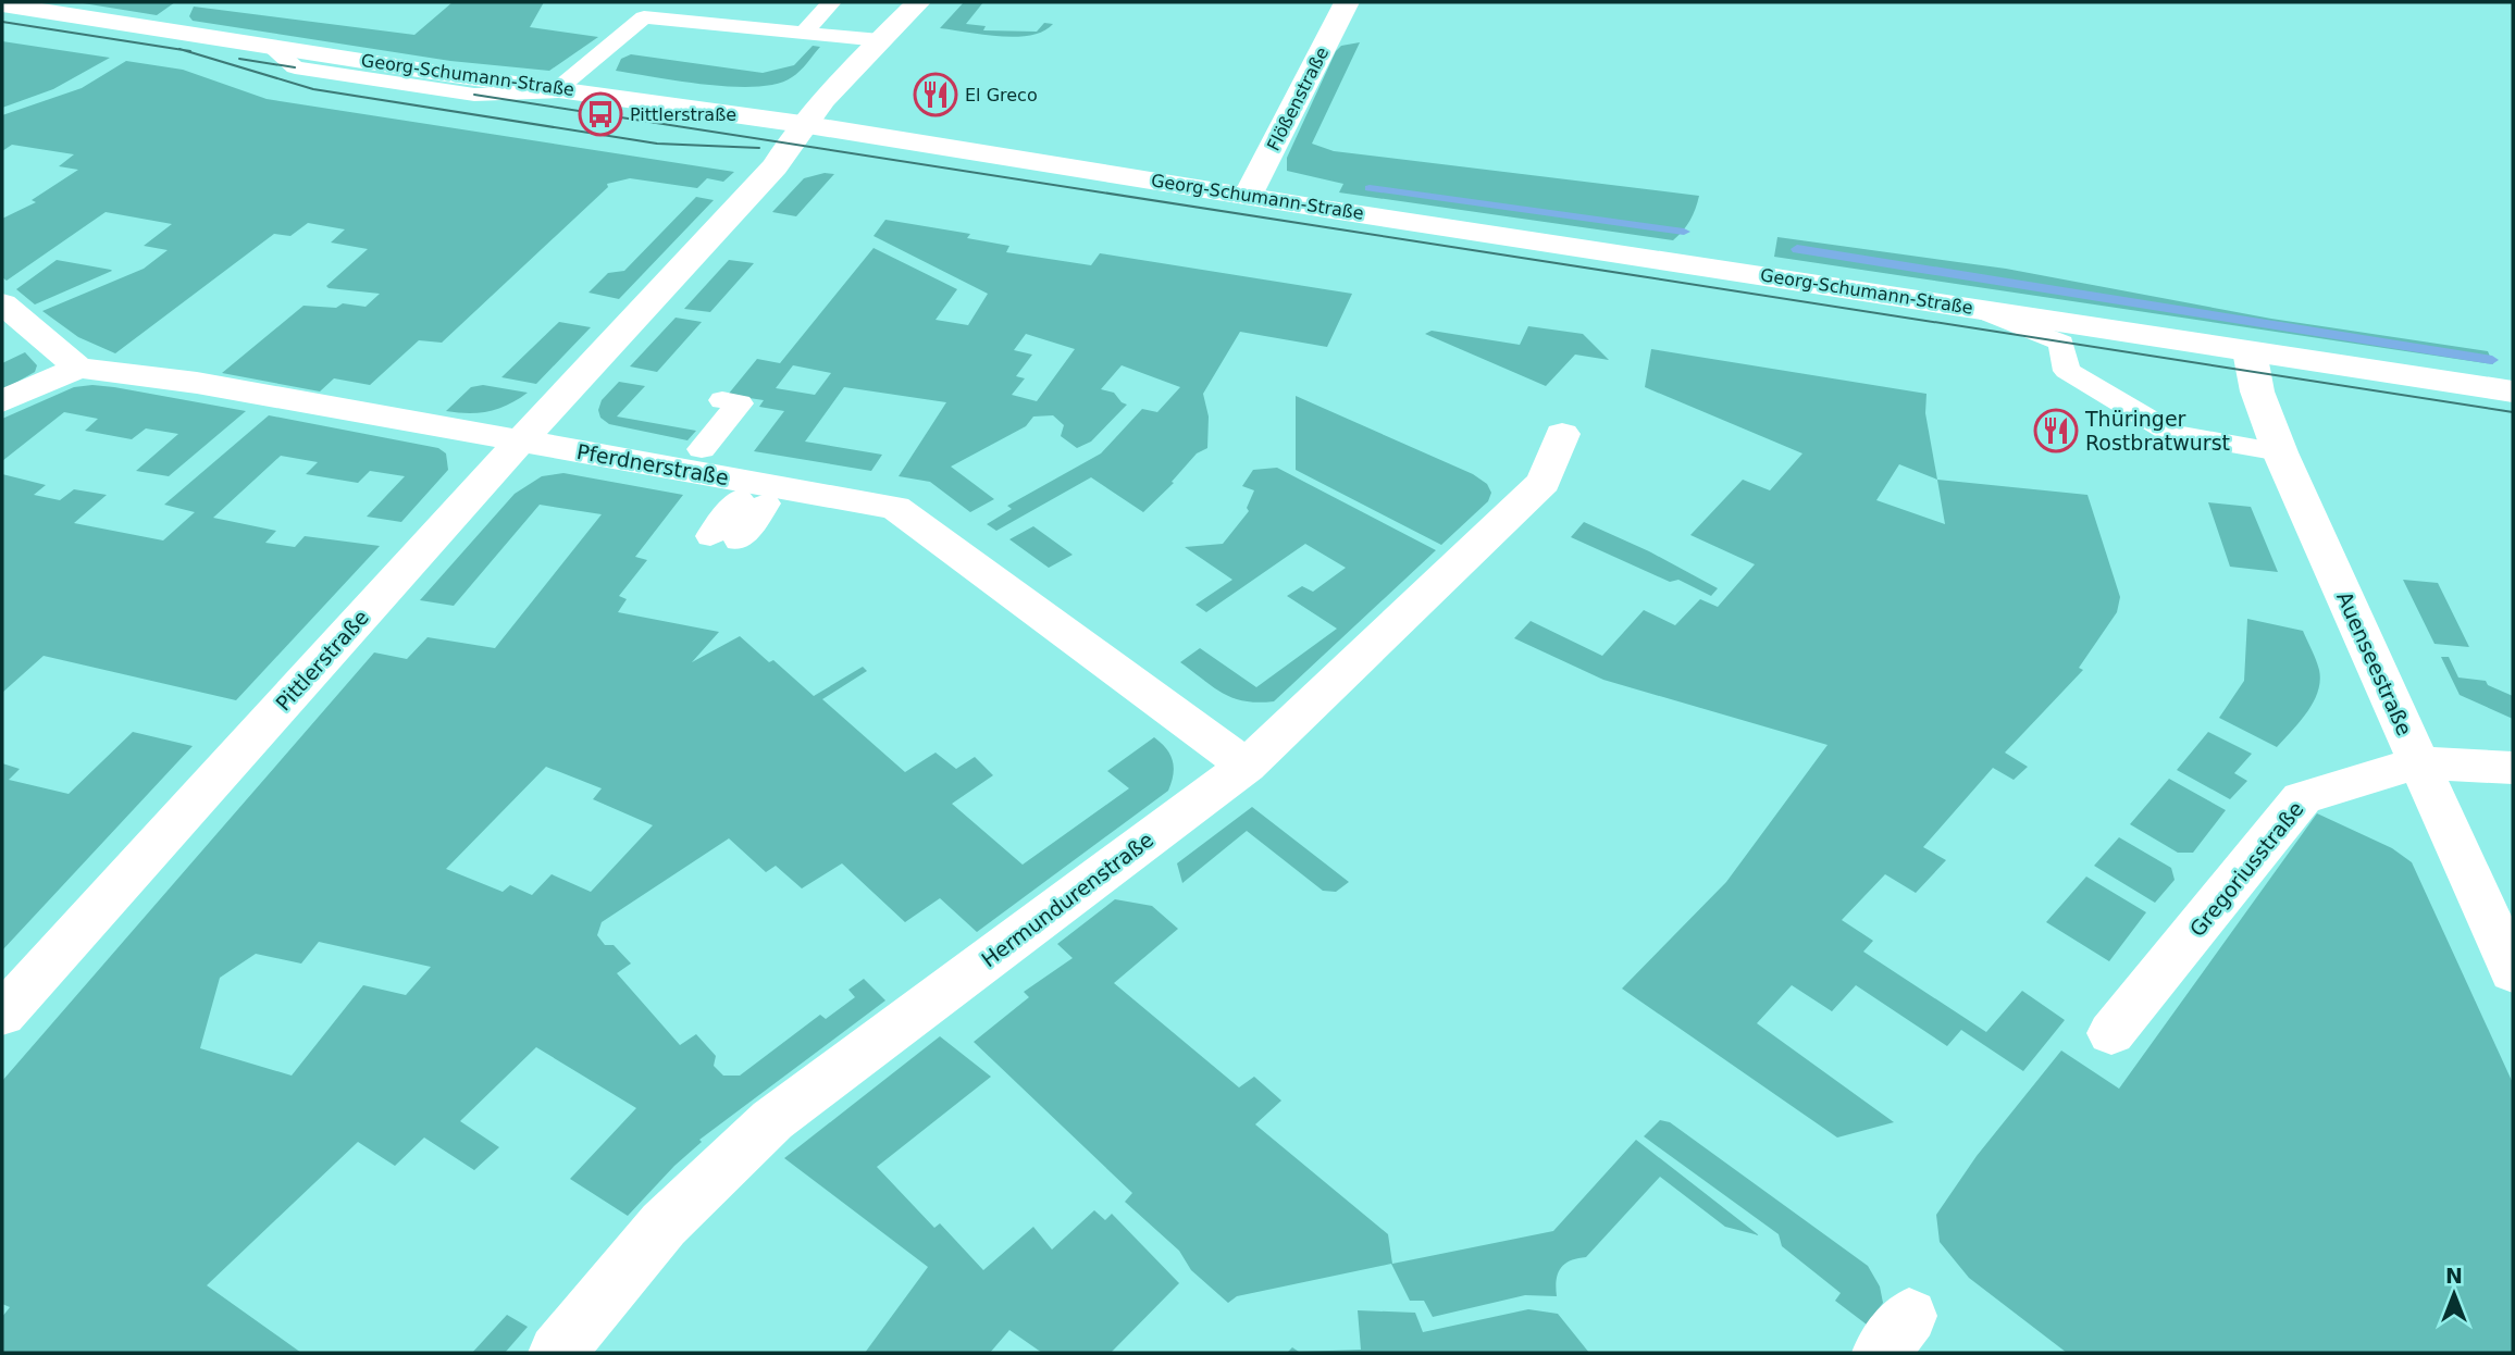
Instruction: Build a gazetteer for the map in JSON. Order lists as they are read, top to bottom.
{
  "streets": {
    "street": [
      "Georg-Schumann-Straße",
      "Flößenstraße",
      "Pferdnerstraße",
      "Pittlerstraße",
      "Auenseestraße",
      "Gregoriusstraße",
      "Hermundurenstraße"
    ]
  },
  "crossings": [
    ["Georg-Schumann-Straße", "Flößenstraße"],
    ["Georg-Schumann-Straße", "Pittlerstraße"],
    ["Georg-Schumann-Straße", "Auenseestraße"],
    ["Pferdnerstraße", "Pittlerstraße"],
    ["Pferdnerstraße", "Hermundurenstraße"],
    ["Auenseestraße", "Gregoriusstraße"]
  ],
  "places": {
    "restaurant": ["El Greco", "Thüringer Rostbratwurst"],
    "bus stop": ["Pittlerstraße"]
  },
  "north": "top"
}
